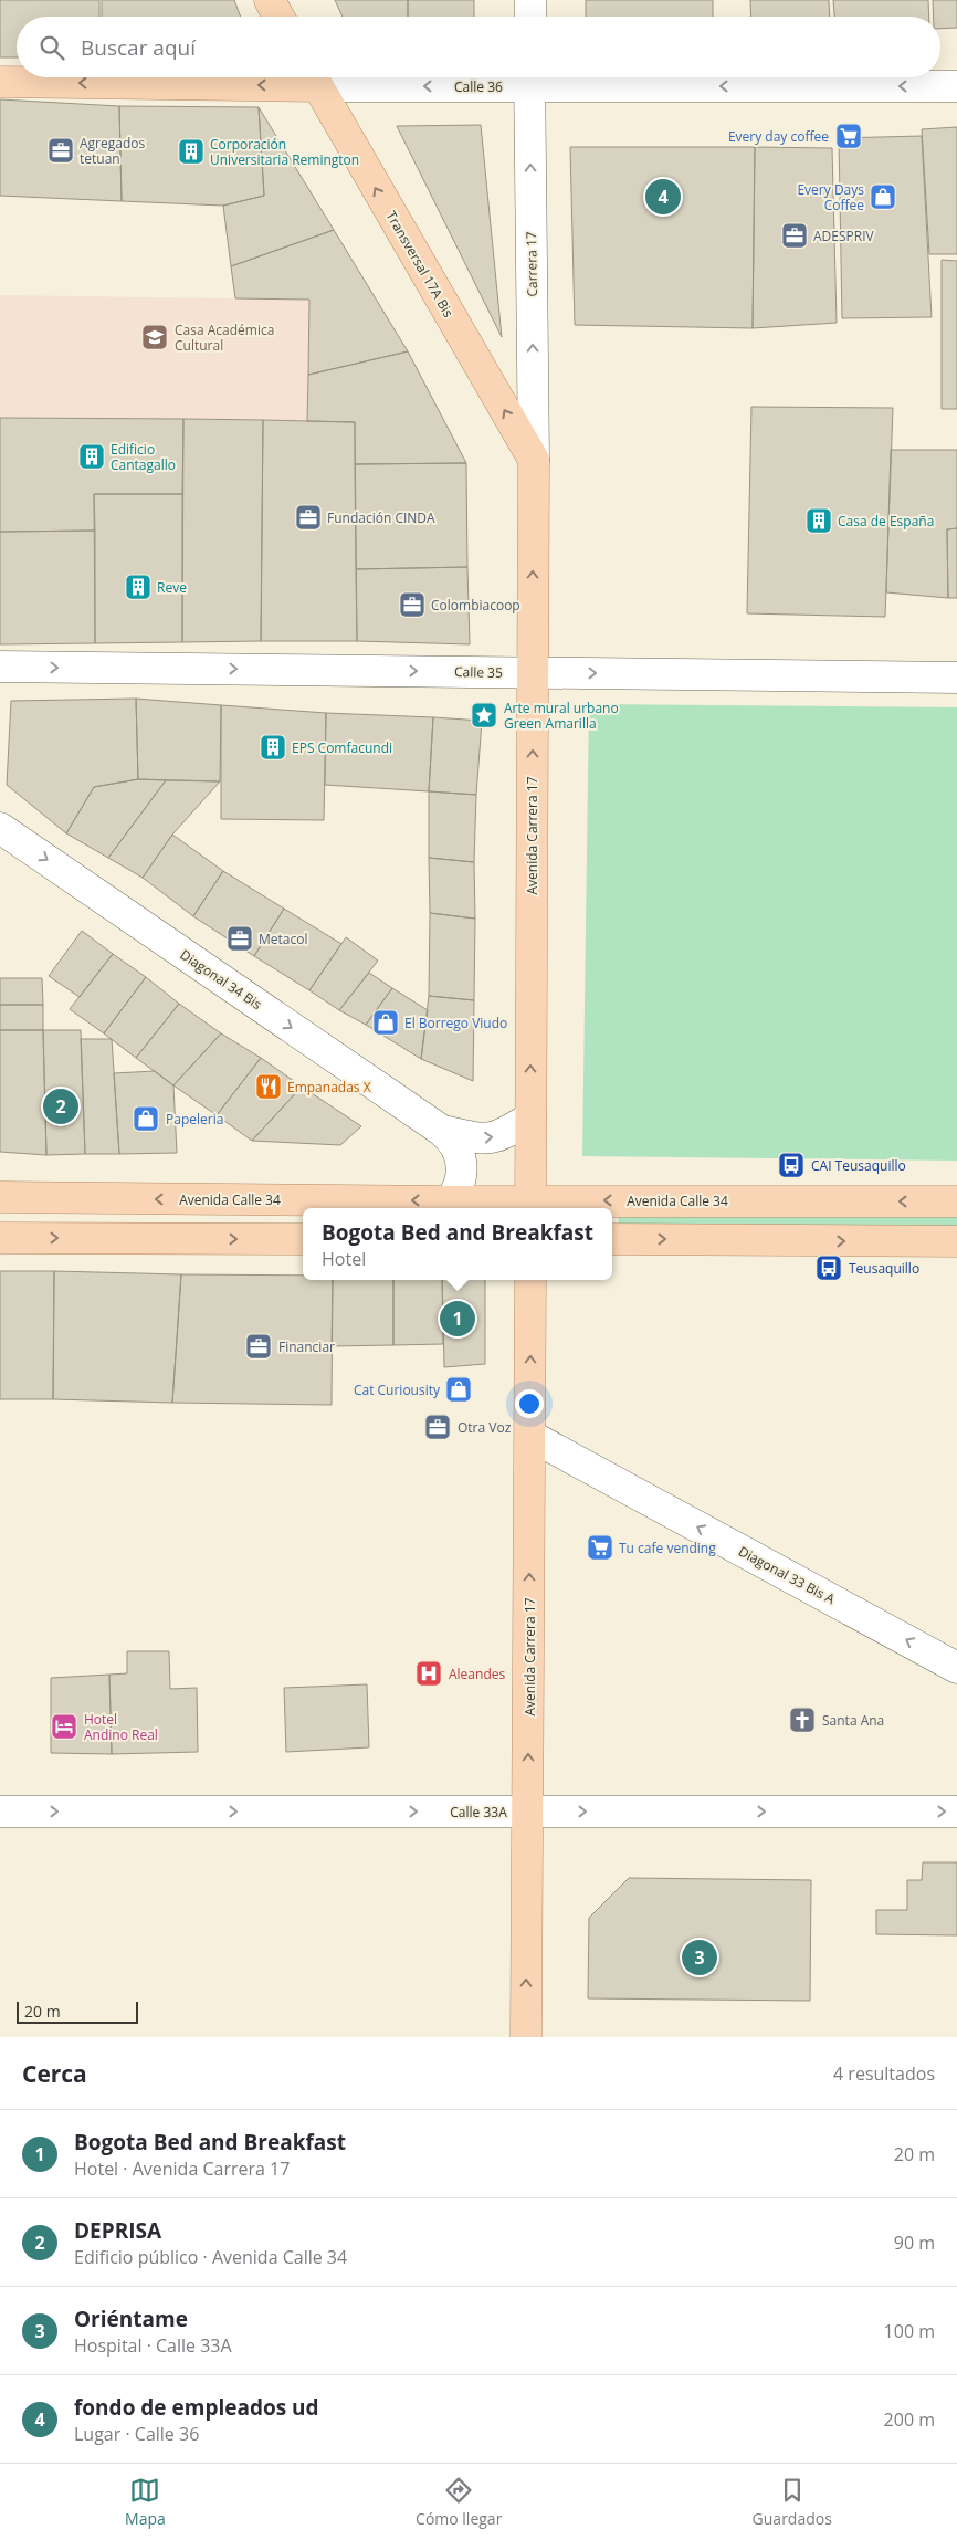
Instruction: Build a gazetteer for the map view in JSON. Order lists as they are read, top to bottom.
{
  "streets": {
    "main road": [
      "Calle 36",
      "Transversal 17A Bis",
      "Avenida Carrera 17",
      "Avenida Calle 34"
    ],
    "street": [
      "Carrera 17",
      "Calle 35",
      "Diagonal 34 Bis",
      "Diagonal 33 Bis A",
      "Calle 33A"
    ]
  },
  "crossings": [
    ["Calle 36", "Transversal 17A Bis"],
    ["Calle 36", "Carrera 17"],
    ["Transversal 17A Bis", "Carrera 17"],
    ["Transversal 17A Bis", "Avenida Carrera 17"],
    ["Carrera 17", "Avenida Carrera 17"],
    ["Calle 35", "Avenida Carrera 17"],
    ["Avenida Carrera 17", "Diagonal 34 Bis"],
    ["Avenida Carrera 17", "Avenida Calle 34"],
    ["Avenida Carrera 17", "Diagonal 33 Bis A"],
    ["Avenida Carrera 17", "Calle 33A"],
    ["Diagonal 34 Bis", "Avenida Calle 34"]
  ],
  "one_way": [
    "Calle 36",
    "Transversal 17A Bis",
    "Carrera 17",
    "Calle 35",
    "Avenida Carrera 17",
    "Diagonal 34 Bis",
    "Diagonal 33 Bis A",
    "Calle 33A"
  ],
  "places": {
    "supermarket": ["Every day coffee", "Tu cafe vending"],
    "office": [
      "Agregados tetuan",
      "ADESPRIV",
      "Fundación CINDA",
      "Colombiacoop",
      "Metacol",
      "Financiar",
      "Otra Voz"
    ],
    "building": [
      "Corporación Universitaria Remington",
      "Edificio Cantagallo",
      "Casa de España",
      "Reve",
      "EPS Comfacundi"
    ],
    "shop": [
      "Every Days Coffee",
      "El Borrego Viudo",
      "Papeleria",
      "Cat Curiousity"
    ],
    "school or university": ["Casa Académica Cultural"],
    "place": ["Arte mural urbano Green Amarilla"],
    "restaurant": ["Empanadas X"],
    "bus stop": ["CAI Teusaquillo", "Teusaquillo"],
    "hospital": ["Aleandes"],
    "church": ["Santa Ana"],
    "hotel": ["Hotel Andino Real"]
  },
  "scale_bar": "20 m",
  "page": {
    "search": "Buscar aquí",
    "pins": [
      "4",
      "2",
      "1",
      "3"
    ],
    "popup": ["Bogota Bed and Breakfast", "Hotel"],
    "scale": "20 m",
    "heading": ["Cerca", "4 resultados"],
    "list": [
      {
        "mark": "1",
        "name": "Bogota Bed and Breakfast",
        "note": "Hotel · Avenida Carrera 17",
        "value": "20 m"
      },
      {
        "mark": "2",
        "name": "DEPRISA",
        "note": "Edificio público · Avenida Calle 34",
        "value": "90 m"
      },
      {
        "mark": "3",
        "name": "Oriéntame",
        "note": "Hospital · Calle 33A",
        "value": "100 m"
      },
      {
        "mark": "4",
        "name": "fondo de empleados ud",
        "note": "Lugar · Calle 36",
        "value": "200 m"
      }
    ],
    "nav": ["Mapa", "Cómo llegar", "Guardados"]
  }
}
